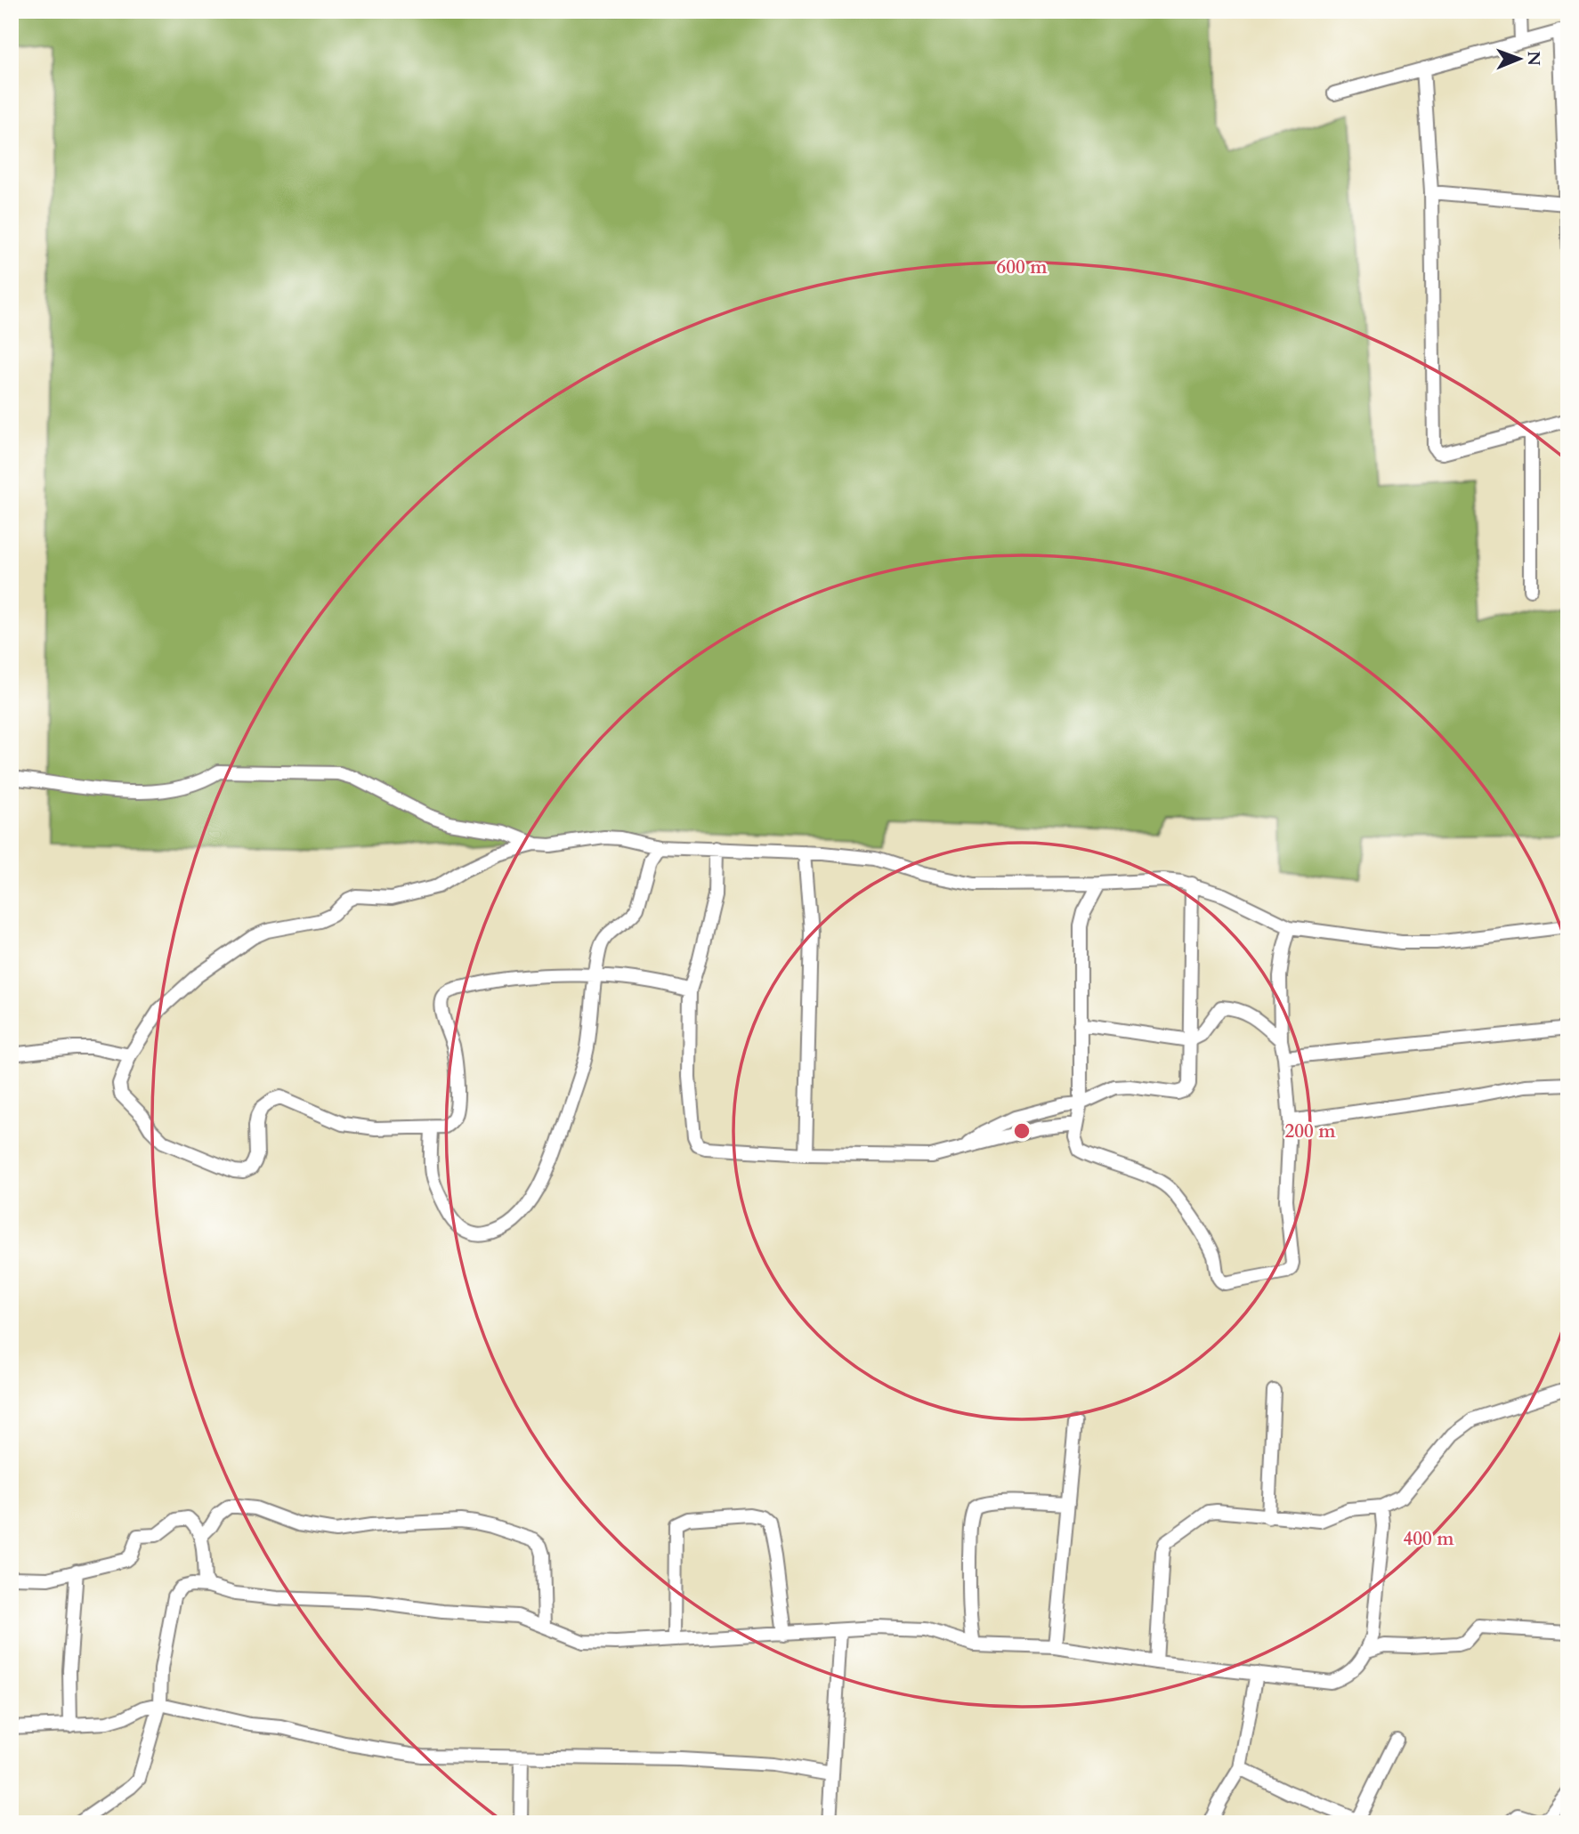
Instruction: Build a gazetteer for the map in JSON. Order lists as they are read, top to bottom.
{
  "north": "right",
  "rings": ["600 m", "200 m", "400 m"]
}
